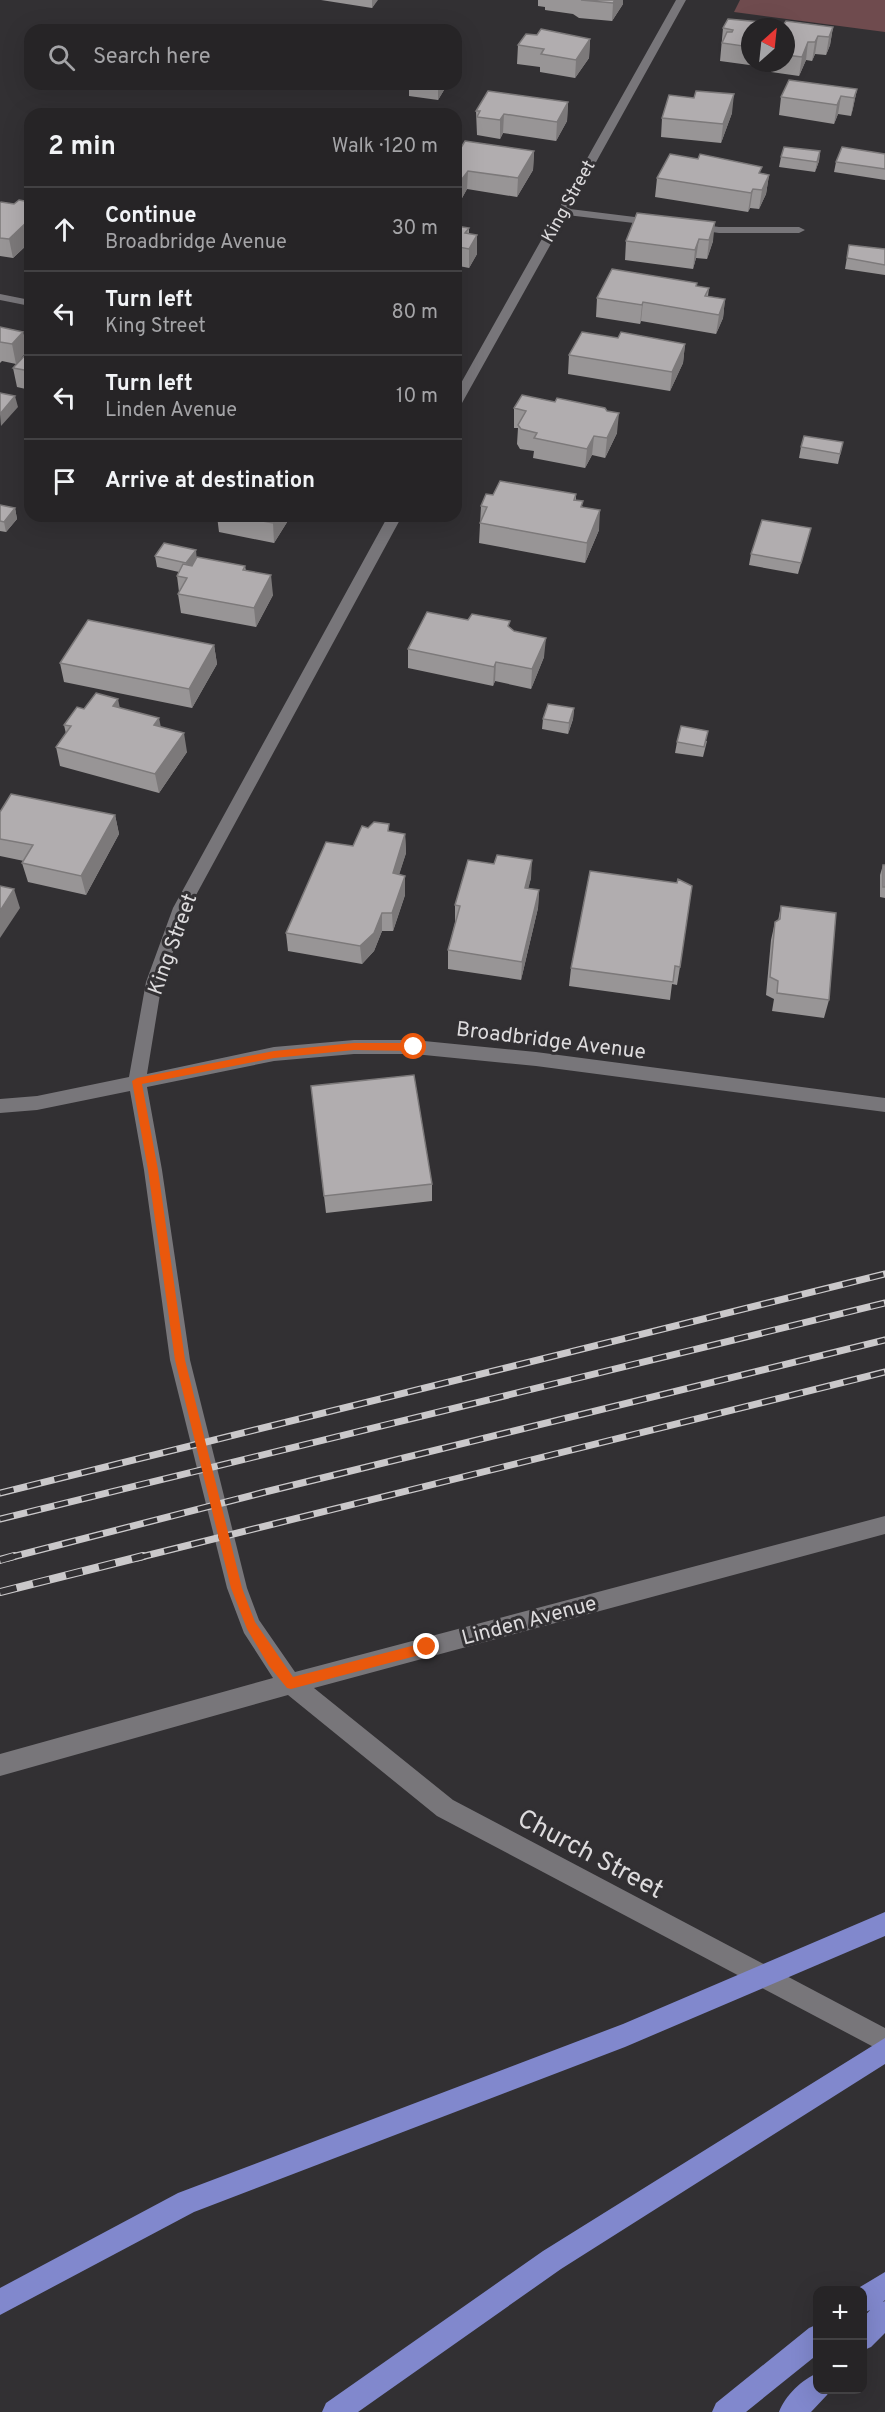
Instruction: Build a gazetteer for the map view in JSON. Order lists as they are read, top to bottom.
{
  "streets": {
    "street": [
      "King Street",
      "Broadbridge Avenue",
      "Linden Avenue",
      "Church Street"
    ]
  },
  "crossings": [
    ["King Street", "Broadbridge Avenue"],
    ["King Street", "Linden Avenue"],
    ["King Street", "Church Street"],
    ["Linden Avenue", "Church Street"]
  ],
  "north": "top right",
  "page": {
    "search": "Search here",
    "heading": ["2 min", "Walk · 120 m"],
    "list": [
      ["Continue", "Broadbridge Avenue", "30 m"],
      ["Turn left", "King Street", "80 m"],
      ["Turn left", "Linden Avenue", "10 m"],
      "Arrive at destination"
    ],
    "map_buttons": ["+", "−"]
  }
}
